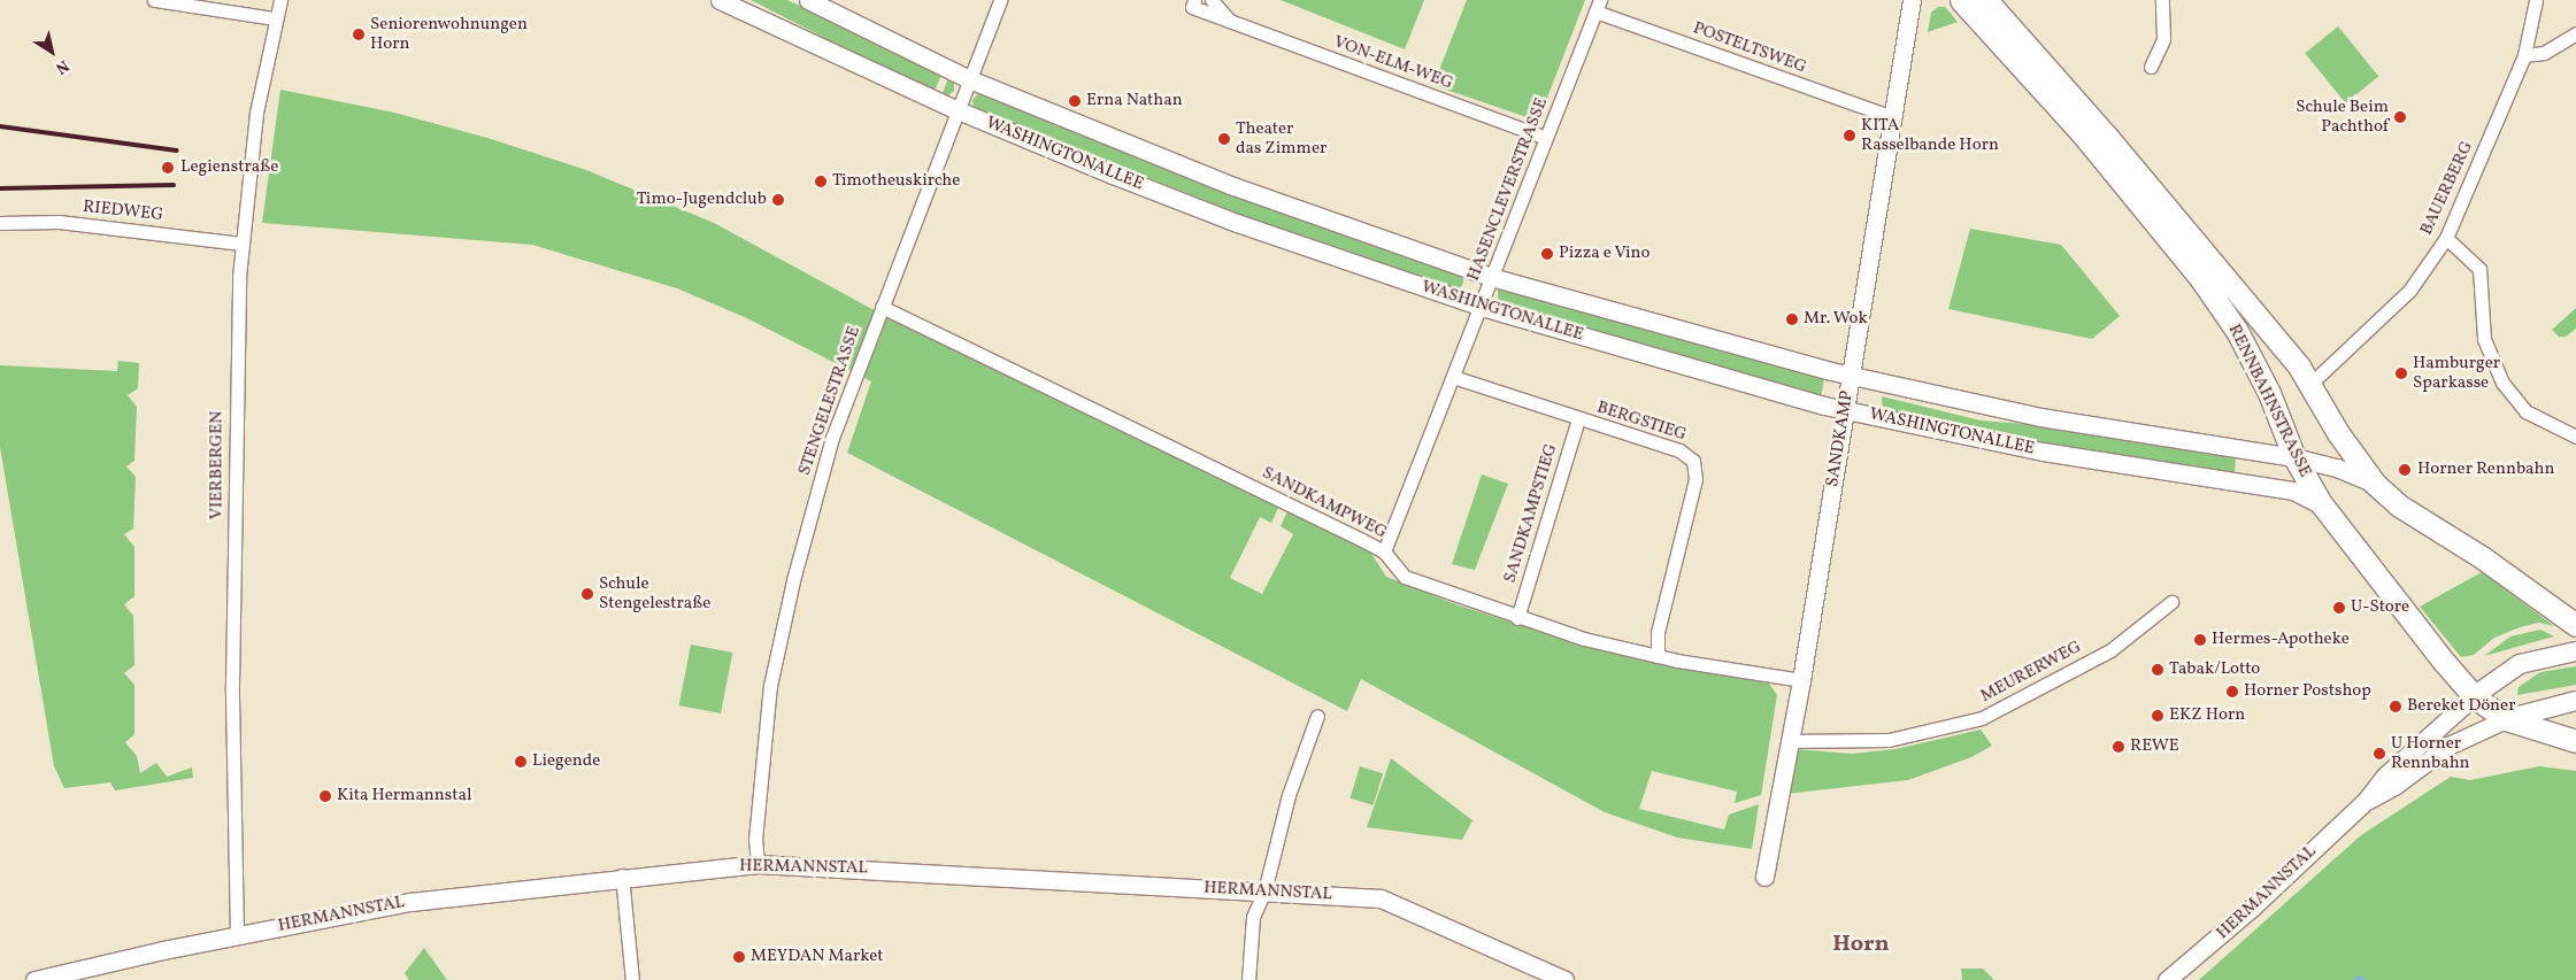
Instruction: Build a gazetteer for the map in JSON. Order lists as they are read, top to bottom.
{
  "streets": {
    "main road": ["RENNBAHNSTRASSE"],
    "street": [
      "POSTELTSWEG",
      "VON-ELM-WEG",
      "WASHINGTONALLEE",
      "BAUERBERG",
      "HASENCLEVERSTRASSE",
      "RIEDWEG",
      "STENGELESTRASSE",
      "BERGSTIEG",
      "SANDKAMP",
      "VIERBERGEN",
      "SANDKAMPWEG",
      "SANDKAMPSTIEG",
      "MEURERWEG",
      "HERMANNSTAL"
    ]
  },
  "crossings": [
    ["POSTELTSWEG", "HASENCLEVERSTRASSE"],
    ["POSTELTSWEG", "SANDKAMP"],
    ["VON-ELM-WEG", "HASENCLEVERSTRASSE"],
    ["WASHINGTONALLEE", "HASENCLEVERSTRASSE"],
    ["WASHINGTONALLEE", "STENGELESTRASSE"],
    ["WASHINGTONALLEE", "RENNBAHNSTRASSE"],
    ["WASHINGTONALLEE", "SANDKAMP"],
    ["BAUERBERG", "RENNBAHNSTRASSE"],
    ["HASENCLEVERSTRASSE", "BERGSTIEG"],
    ["HASENCLEVERSTRASSE", "SANDKAMPWEG"],
    ["RIEDWEG", "VIERBERGEN"],
    ["STENGELESTRASSE", "SANDKAMPWEG"],
    ["STENGELESTRASSE", "HERMANNSTAL"],
    ["RENNBAHNSTRASSE", "HERMANNSTAL"],
    ["BERGSTIEG", "SANDKAMPWEG"],
    ["BERGSTIEG", "SANDKAMPSTIEG"],
    ["SANDKAMP", "SANDKAMPWEG"],
    ["SANDKAMP", "MEURERWEG"],
    ["VIERBERGEN", "HERMANNSTAL"],
    ["SANDKAMPWEG", "SANDKAMPSTIEG"]
  ],
  "districts": ["Horn"],
  "places": [
    "Seniorenwohnungen Horn",
    "Erna Nathan",
    "Schule Beim Pachthof",
    "KITA Rasselbande Horn",
    "Theater das Zimmer",
    "Legienstraße",
    "Timotheuskirche",
    "Timo-Jugendclub",
    "Pizza e Vino",
    "Mr. Wok",
    "Hamburger Sparkasse",
    "Horner Rennbahn",
    "Schule Stengelestraße",
    "U-Store",
    "Hermes-Apotheke",
    "Tabak/Lotto",
    "Horner Postshop",
    "Bereket Döner",
    "EKZ Horn",
    "REWE",
    "U Horner Rennbahn",
    "Liegende",
    "Kita Hermannstal",
    "MEYDAN Market"
  ],
  "north": "bottom right"
}
